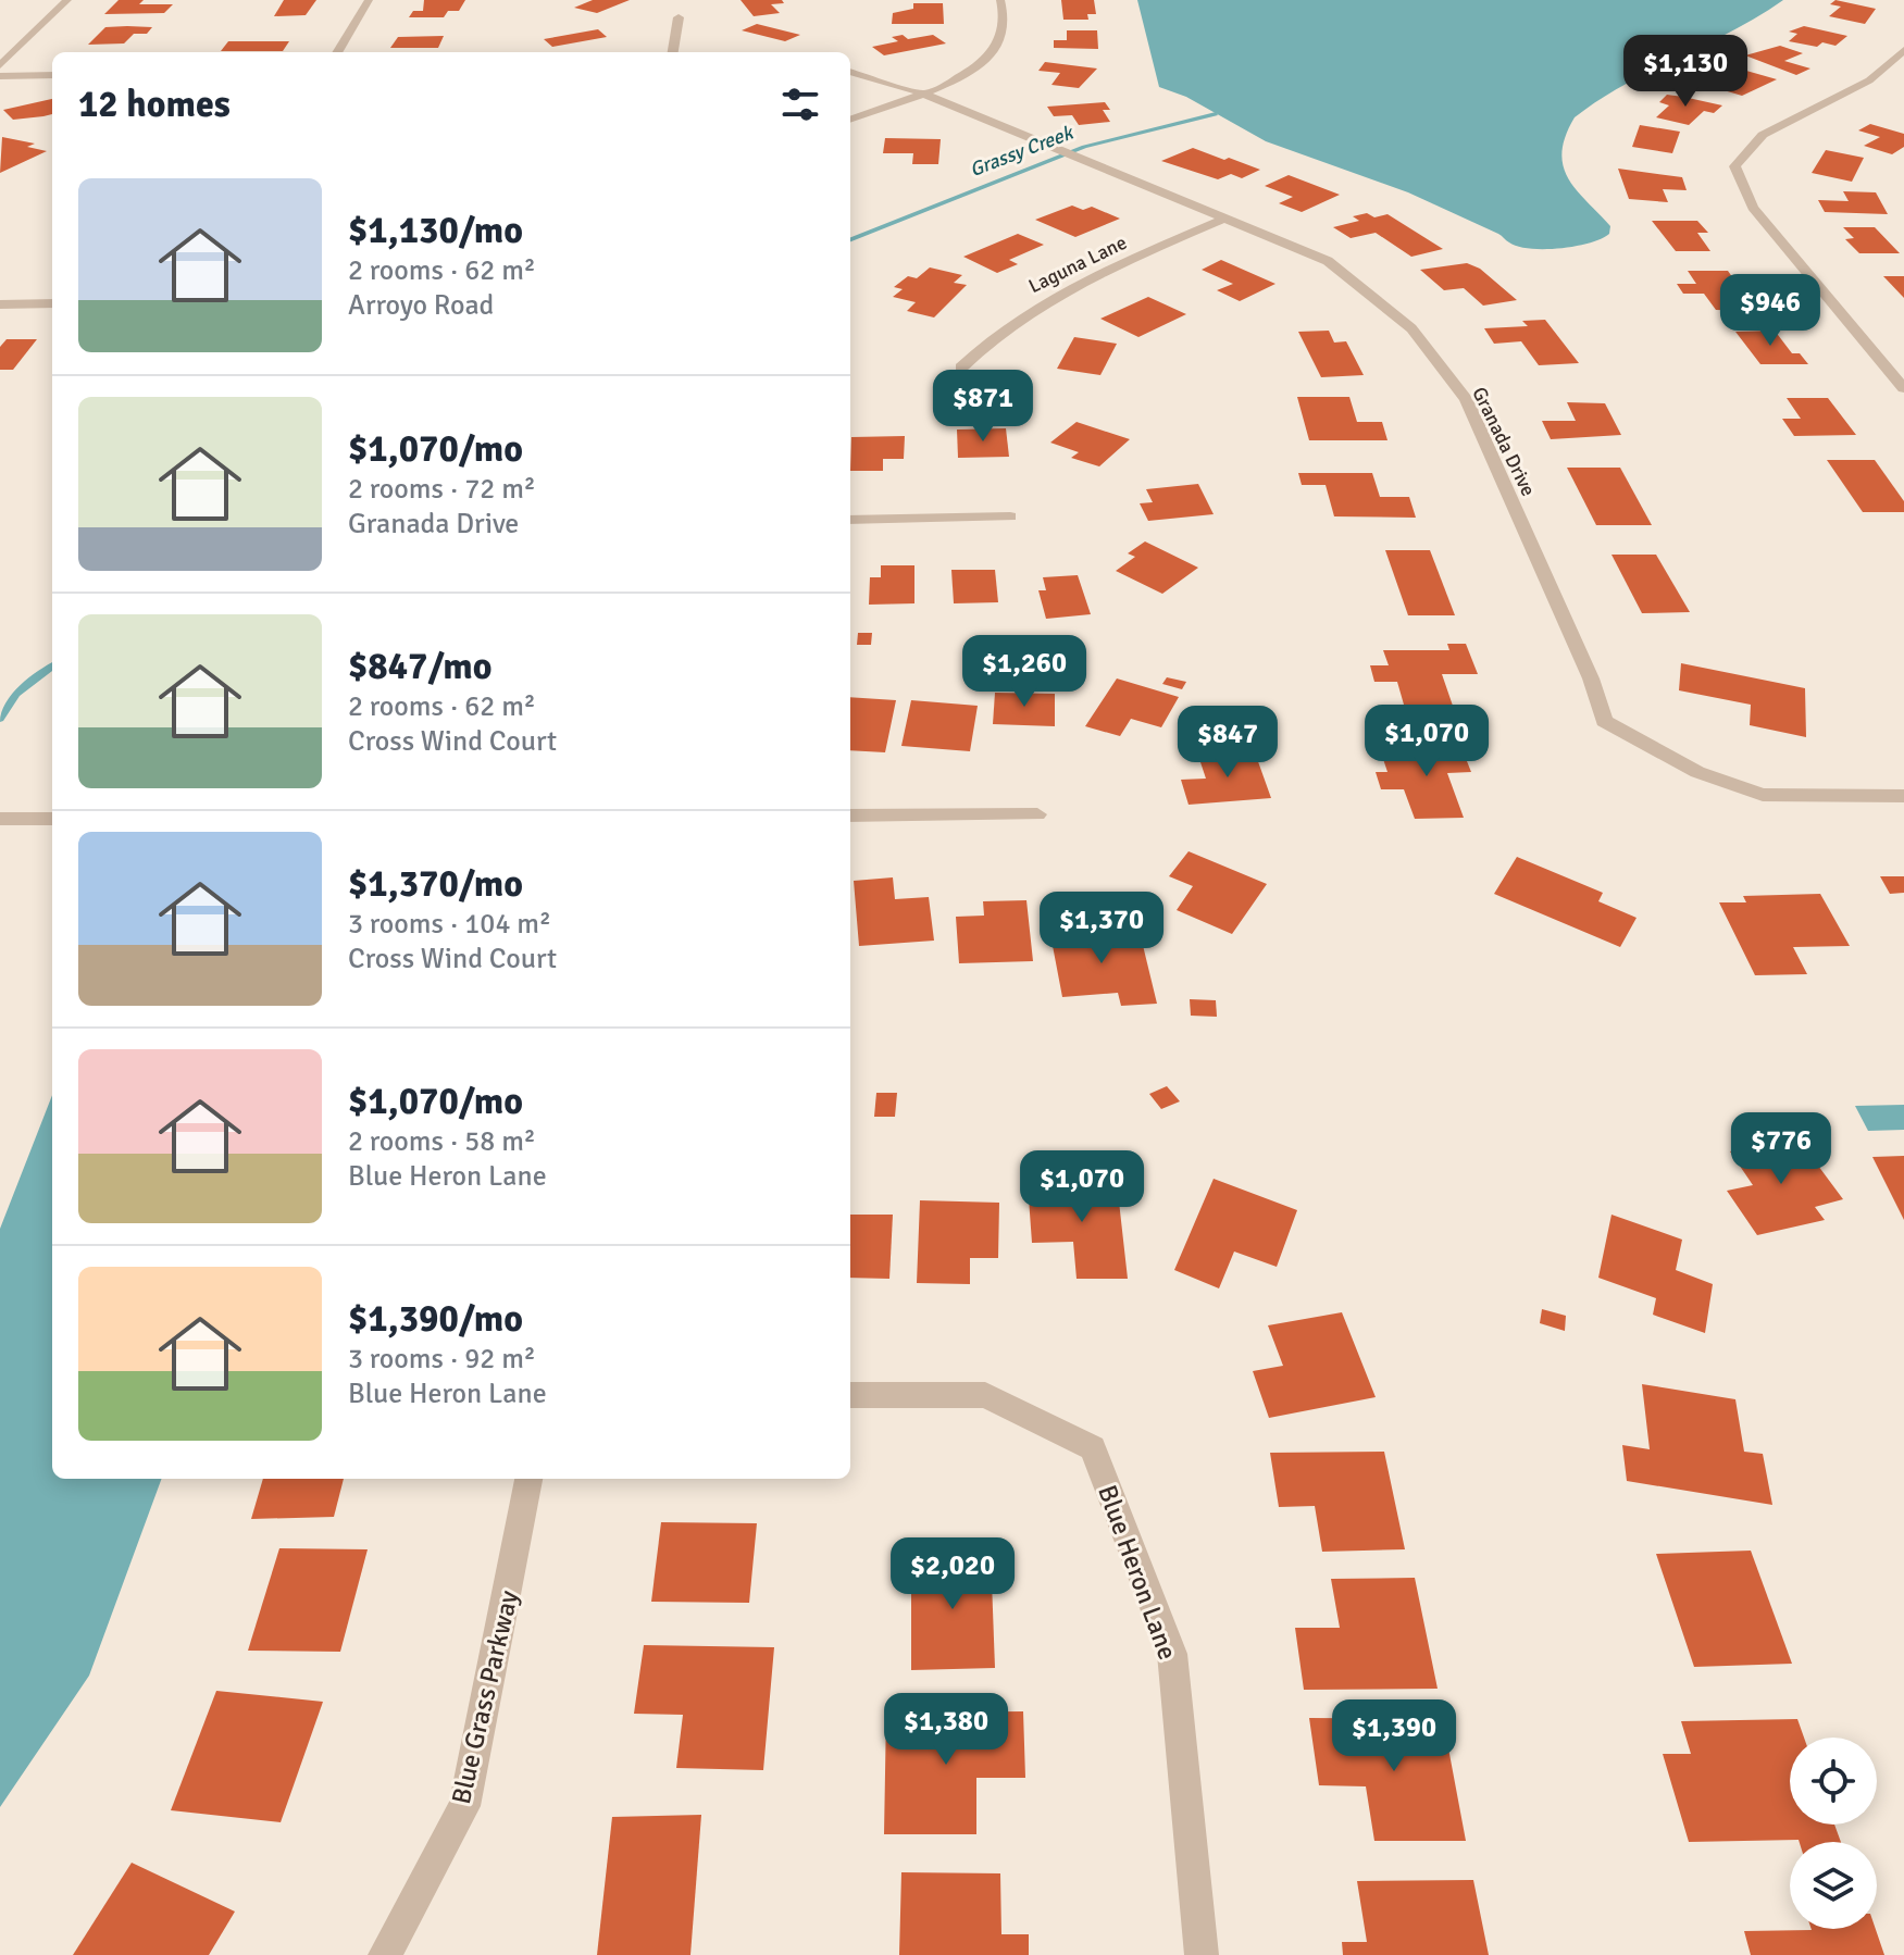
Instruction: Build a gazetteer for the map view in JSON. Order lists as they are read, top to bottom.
{
  "streets": {
    "street": [
      "Laguna Lane",
      "Granada Drive",
      "Blue Heron Lane",
      "Blue Grass Parkway"
    ]
  },
  "crossings": [
    ["Laguna Lane", "Granada Drive"]
  ],
  "water": ["Grassy Creek"],
  "page": {
    "price": [
      "$1,130",
      "$946",
      "$871",
      "$1,260",
      "$1,070",
      "$847",
      "$1,370",
      "$776",
      "$1,070",
      "$2,020",
      "$1,380",
      "$1,390"
    ],
    "heading": "12 homes",
    "list": [
      {
        "name": "$1,130/mo",
        "note": "2 rooms · 62 m² · Arroyo Road"
      },
      {
        "name": "$1,070/mo",
        "note": "2 rooms · 72 m² · Granada Drive"
      },
      {
        "name": "$847/mo",
        "note": "2 rooms · 62 m² · Cross Wind Court"
      },
      {
        "name": "$1,370/mo",
        "note": "3 rooms · 104 m² · Cross Wind Court"
      },
      {
        "name": "$1,070/mo",
        "note": "2 rooms · 58 m² · Blue Heron Lane"
      },
      {
        "name": "$1,390/mo",
        "note": "3 rooms · 92 m² · Blue Heron Lane"
      }
    ]
  }
}
